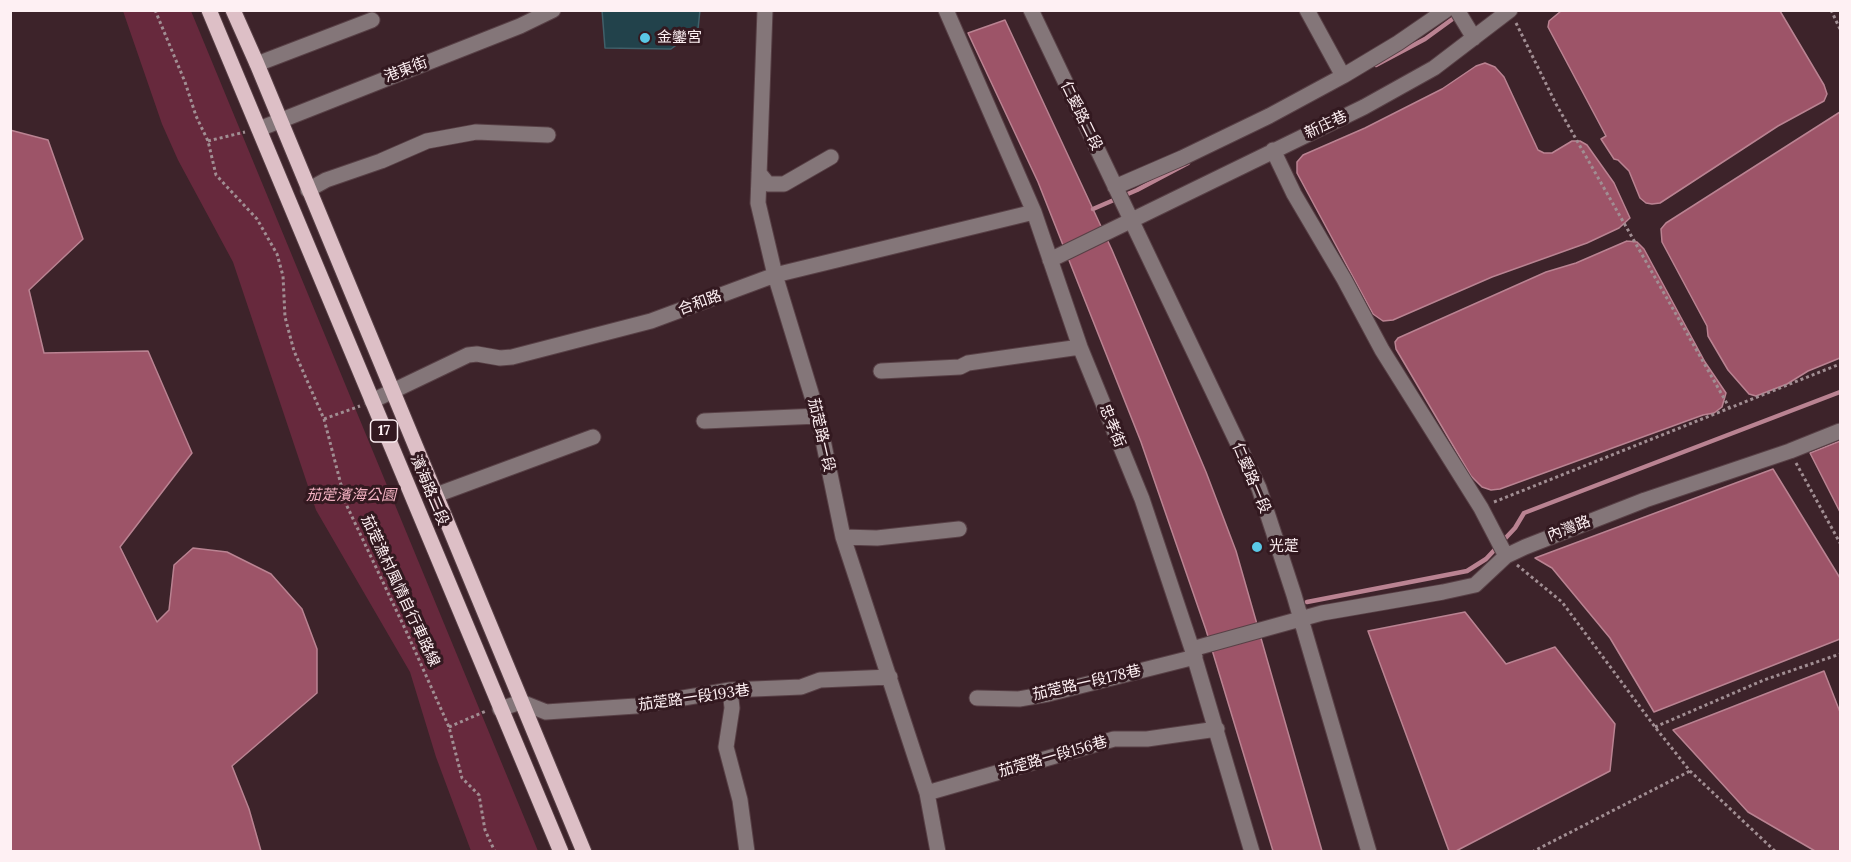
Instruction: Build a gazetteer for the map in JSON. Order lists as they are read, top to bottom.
{
  "streets": {
    "main road": ["17", "濱海路二段"],
    "street": [
      "港東街",
      "仁愛路二段",
      "新庄巷",
      "合和路",
      "忠孝街",
      "茄萣路一段",
      "仁愛路一段",
      "內灣路",
      "茄萣路一段178巷",
      "茄萣路一段193巷",
      "茄萣路一段156巷"
    ],
    "path": ["茄萣漁村風情自行車路線"]
  },
  "crossings": [
    ["港東街", "濱海路二段"],
    ["仁愛路二段", "新庄巷"],
    ["仁愛路二段", "仁愛路一段"],
    ["新庄巷", "忠孝街"],
    ["新庄巷", "仁愛路一段"],
    ["合和路", "忠孝街"],
    ["合和路", "茄萣路一段"],
    ["合和路", "濱海路二段"],
    ["忠孝街", "茄萣路一段178巷"],
    ["忠孝街", "茄萣路一段156巷"],
    ["茄萣路一段", "茄萣路一段193巷"],
    ["茄萣路一段", "茄萣路一段156巷"],
    ["仁愛路一段", "內灣路"],
    ["濱海路二段", "茄萣路一段193巷"],
    ["內灣路", "茄萣路一段178巷"]
  ],
  "parks": ["茄萣濱海公園"],
  "places": ["金鑾宮", "光萣"]
}
